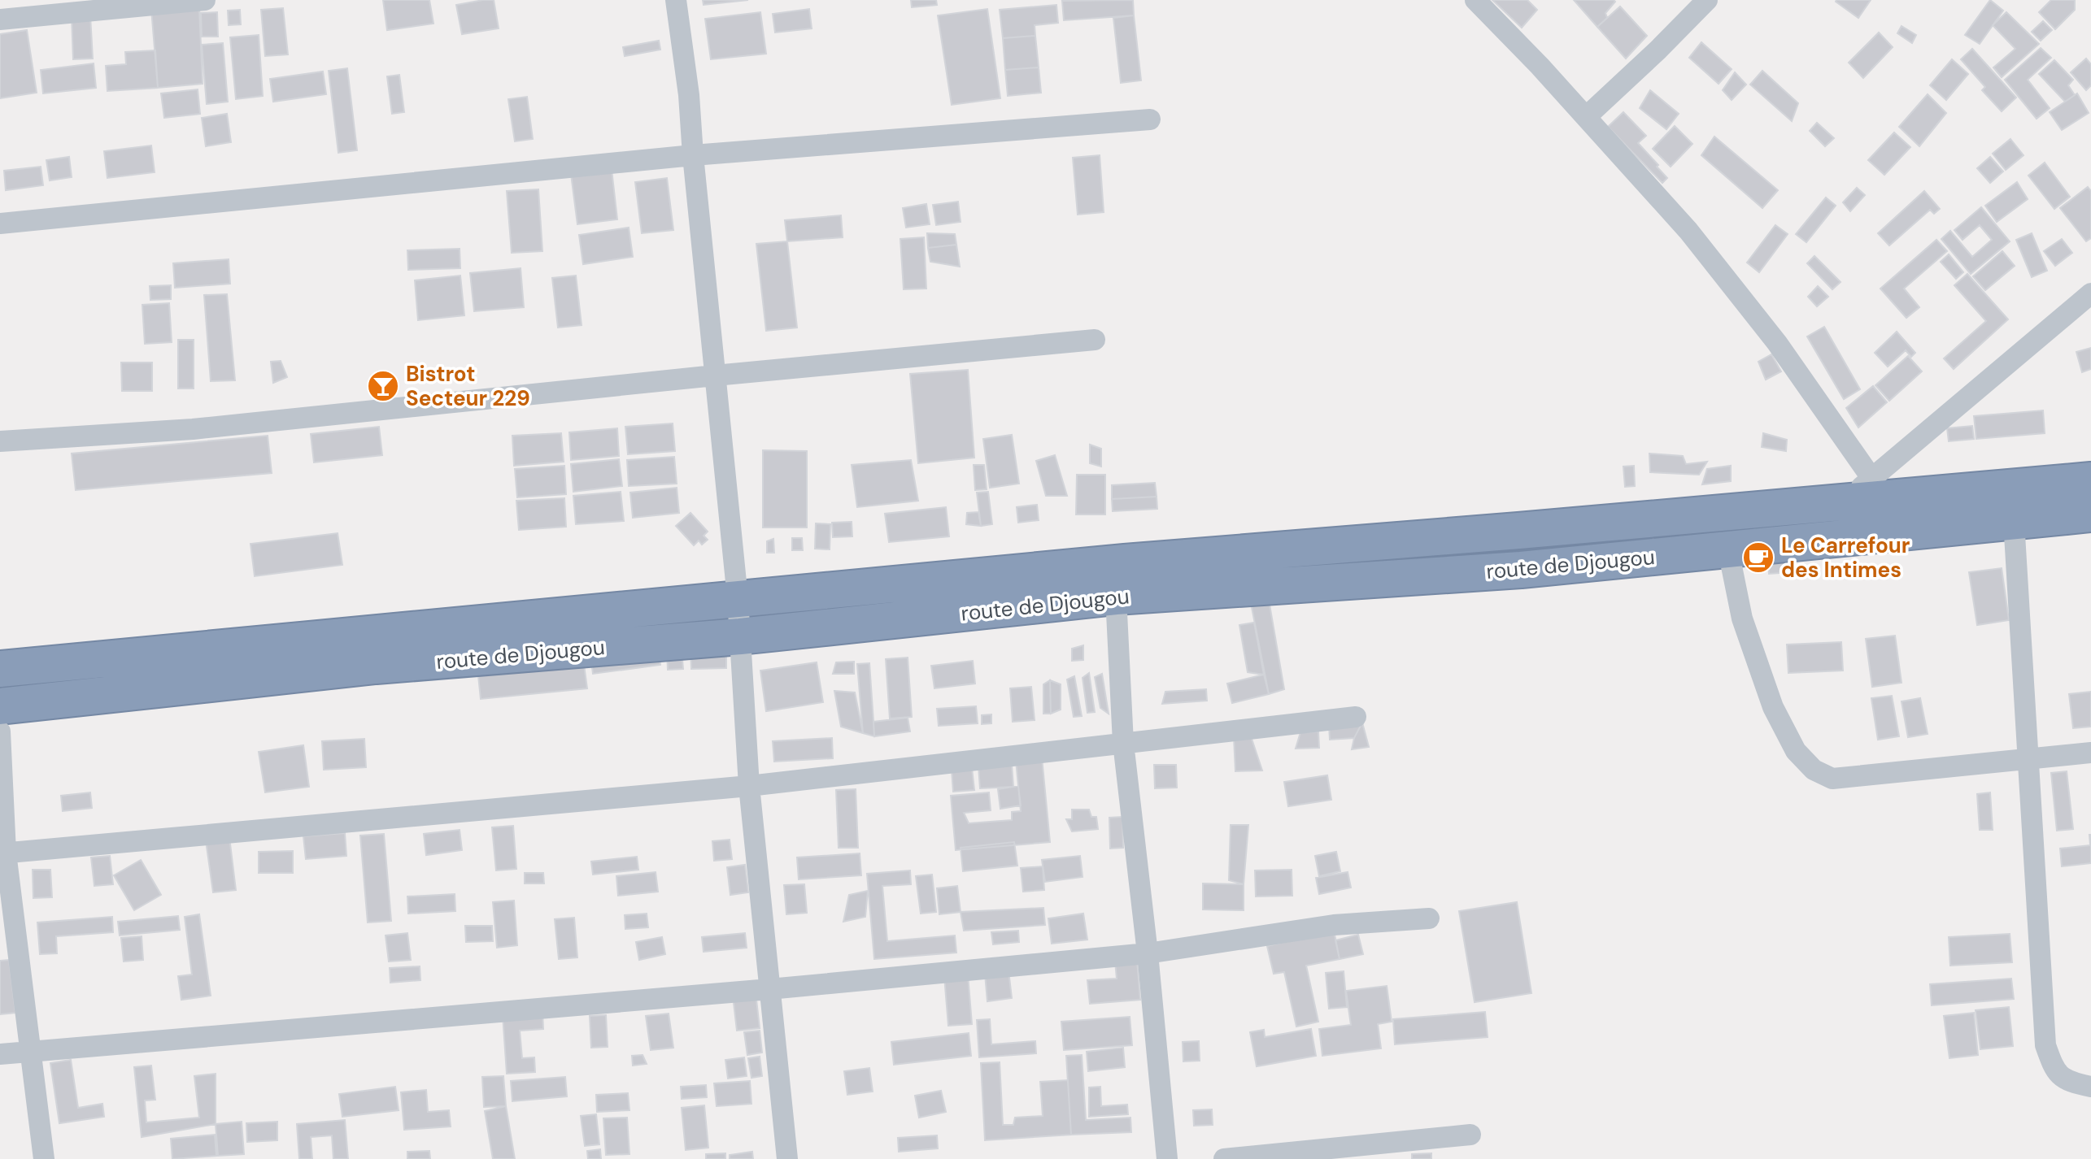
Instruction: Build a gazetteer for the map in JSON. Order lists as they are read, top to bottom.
{
  "streets": {
    "highway": ["route de Djougou"]
  },
  "places": {
    "bar": ["Bistrot Secteur 229"],
    "cafe": ["Le Carrefour des Intimes"]
  }
}
